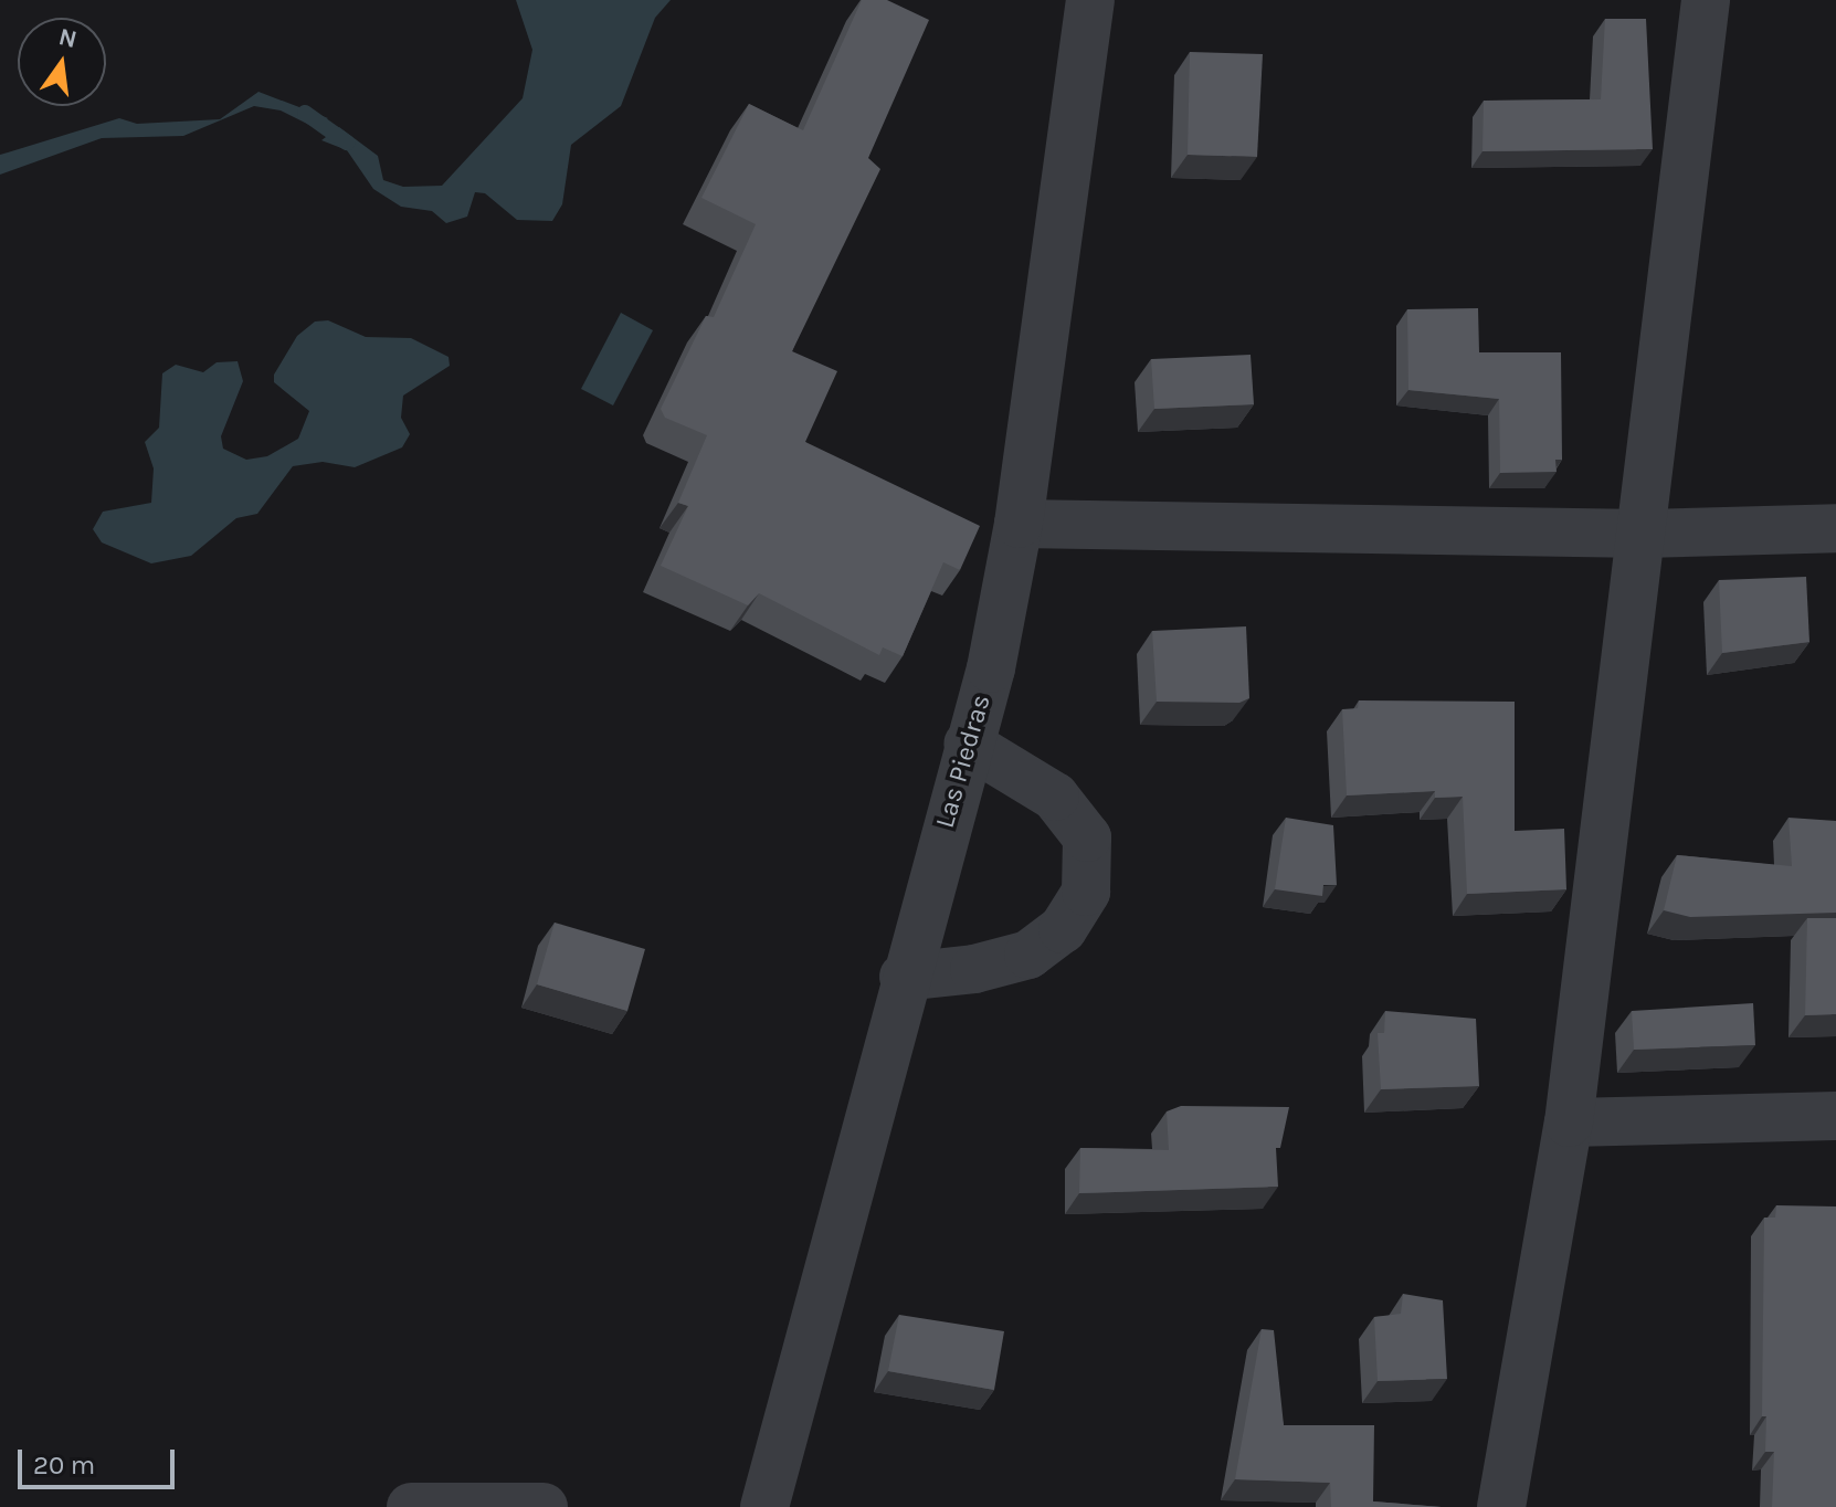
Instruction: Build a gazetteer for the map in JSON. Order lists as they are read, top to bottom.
{
  "streets": {
    "street": ["Las Piedras"]
  },
  "scale_bar": "20 m",
  "north": "top"
}
